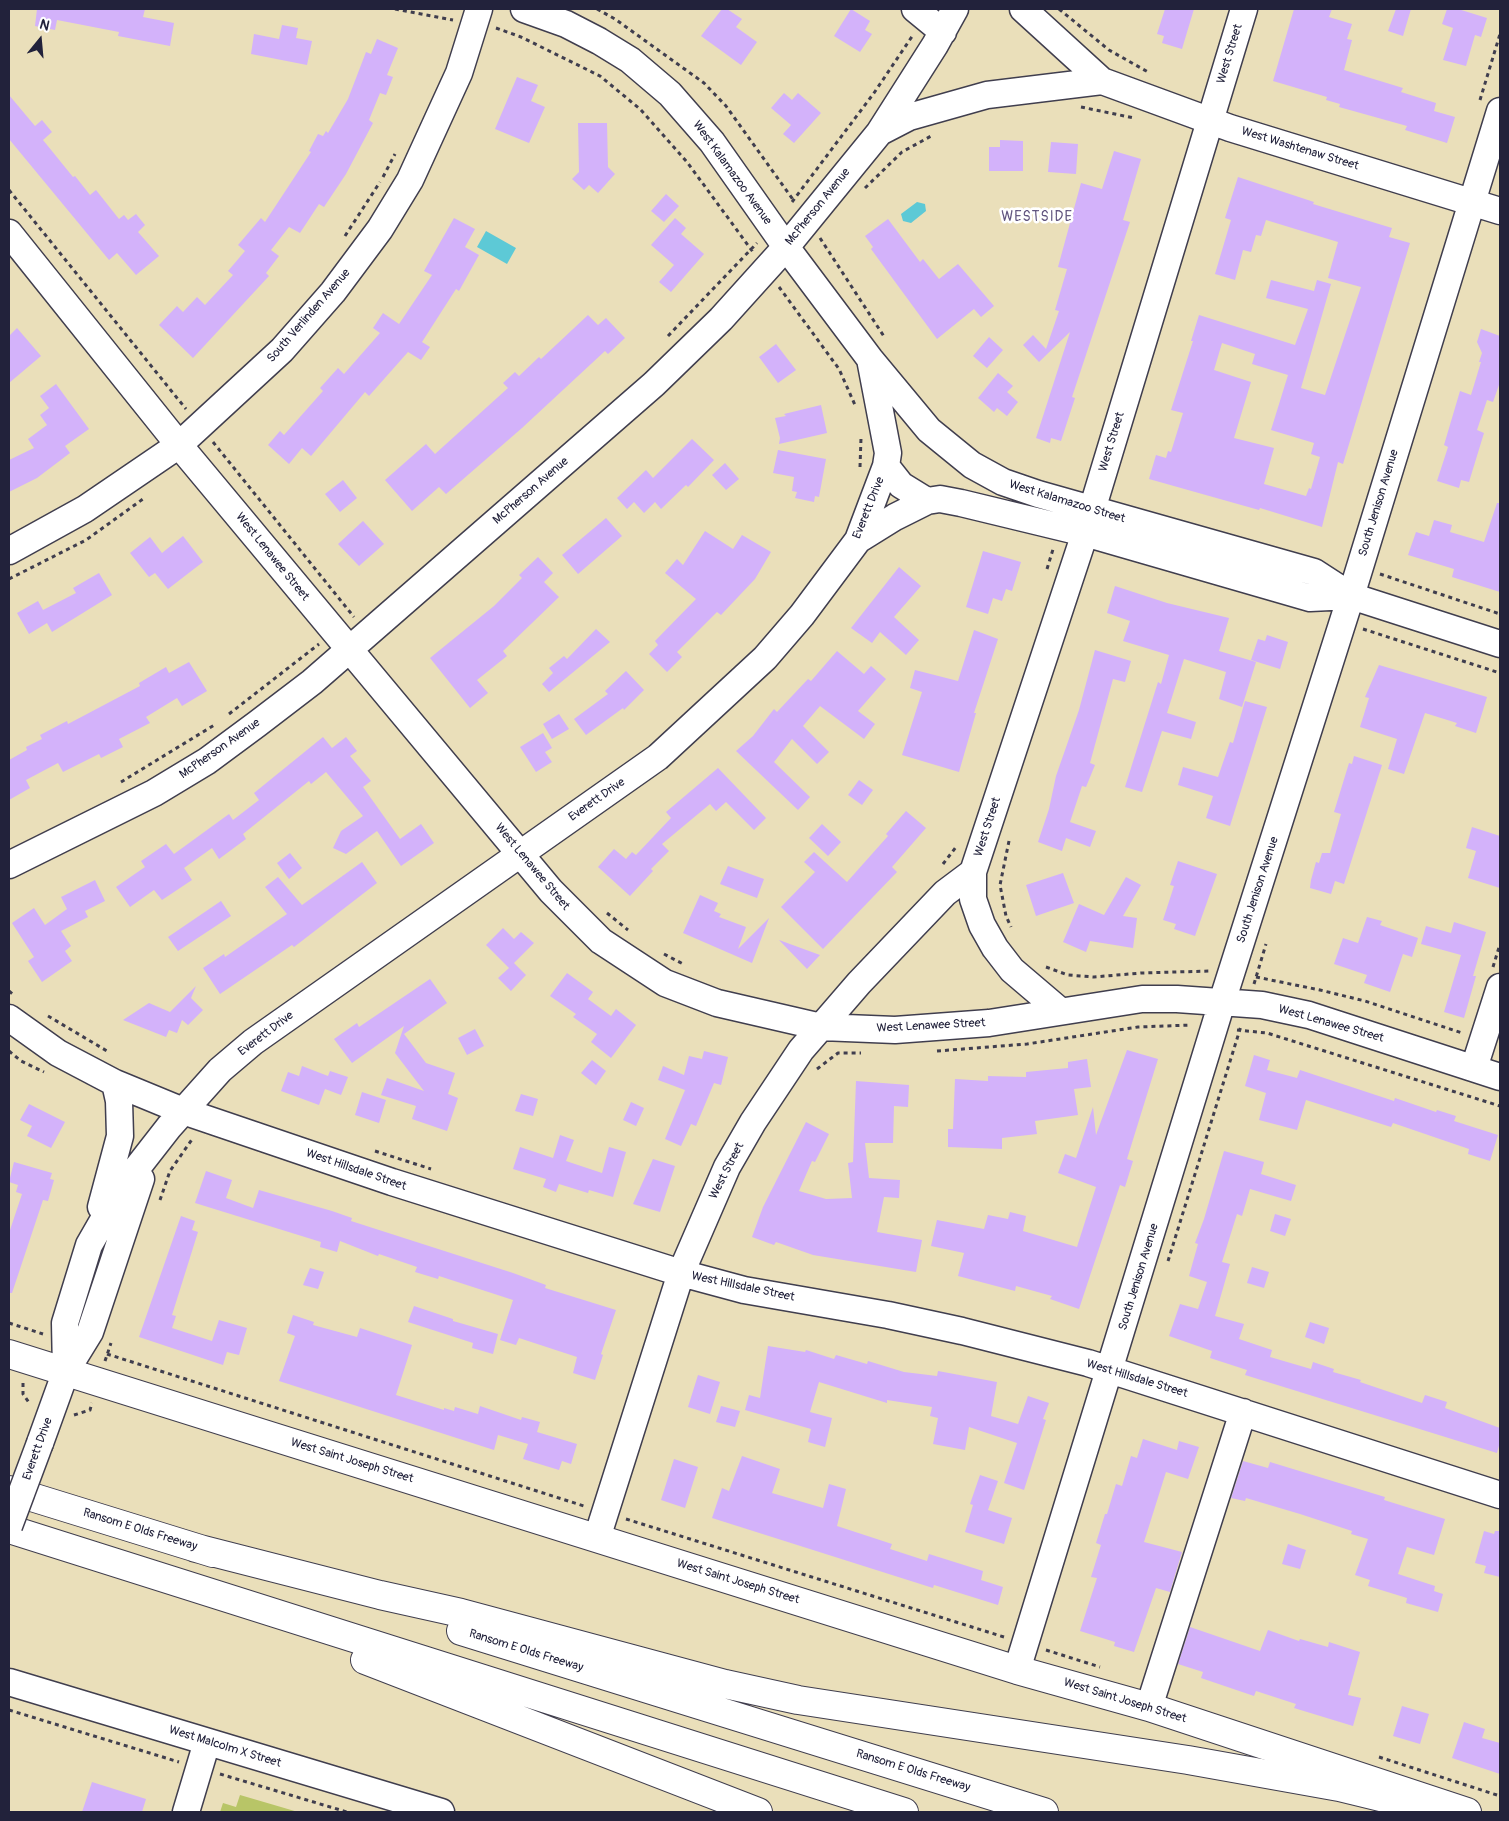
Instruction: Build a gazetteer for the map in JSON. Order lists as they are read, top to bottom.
{
  "streets": {
    "main road": ["West Saint Joseph Street", "Ransom E Olds Freeway"],
    "street": [
      "West Street",
      "West Washtenaw Street",
      "West Kalamazoo Avenue",
      "McPherson Avenue",
      "South Verlinden Avenue",
      "West Kalamazoo Street",
      "South Jenison Avenue",
      "Everett Drive",
      "West Lenawee Street",
      "West Hillsdale Street",
      "West Malcolm X Street"
    ]
  },
  "crossings": [
    ["West Street", "West Washtenaw Street"],
    ["West Street", "West Kalamazoo Street"],
    ["West Street", "West Lenawee Street"],
    ["West Street", "West Hillsdale Street"],
    ["West Street", "West Saint Joseph Street"],
    ["West Washtenaw Street", "McPherson Avenue"],
    ["West Washtenaw Street", "South Jenison Avenue"],
    ["West Kalamazoo Avenue", "McPherson Avenue"],
    ["West Kalamazoo Avenue", "West Kalamazoo Street"],
    ["McPherson Avenue", "West Kalamazoo Street"],
    ["McPherson Avenue", "West Lenawee Street"],
    ["South Verlinden Avenue", "West Lenawee Street"],
    ["West Kalamazoo Street", "South Jenison Avenue"],
    ["South Jenison Avenue", "West Lenawee Street"],
    ["South Jenison Avenue", "West Hillsdale Street"],
    ["South Jenison Avenue", "West Saint Joseph Street"],
    ["Everett Drive", "West Lenawee Street"],
    ["Everett Drive", "West Hillsdale Street"],
    ["Everett Drive", "West Saint Joseph Street"]
  ],
  "districts": ["WESTSIDE"],
  "north": "top"
}
